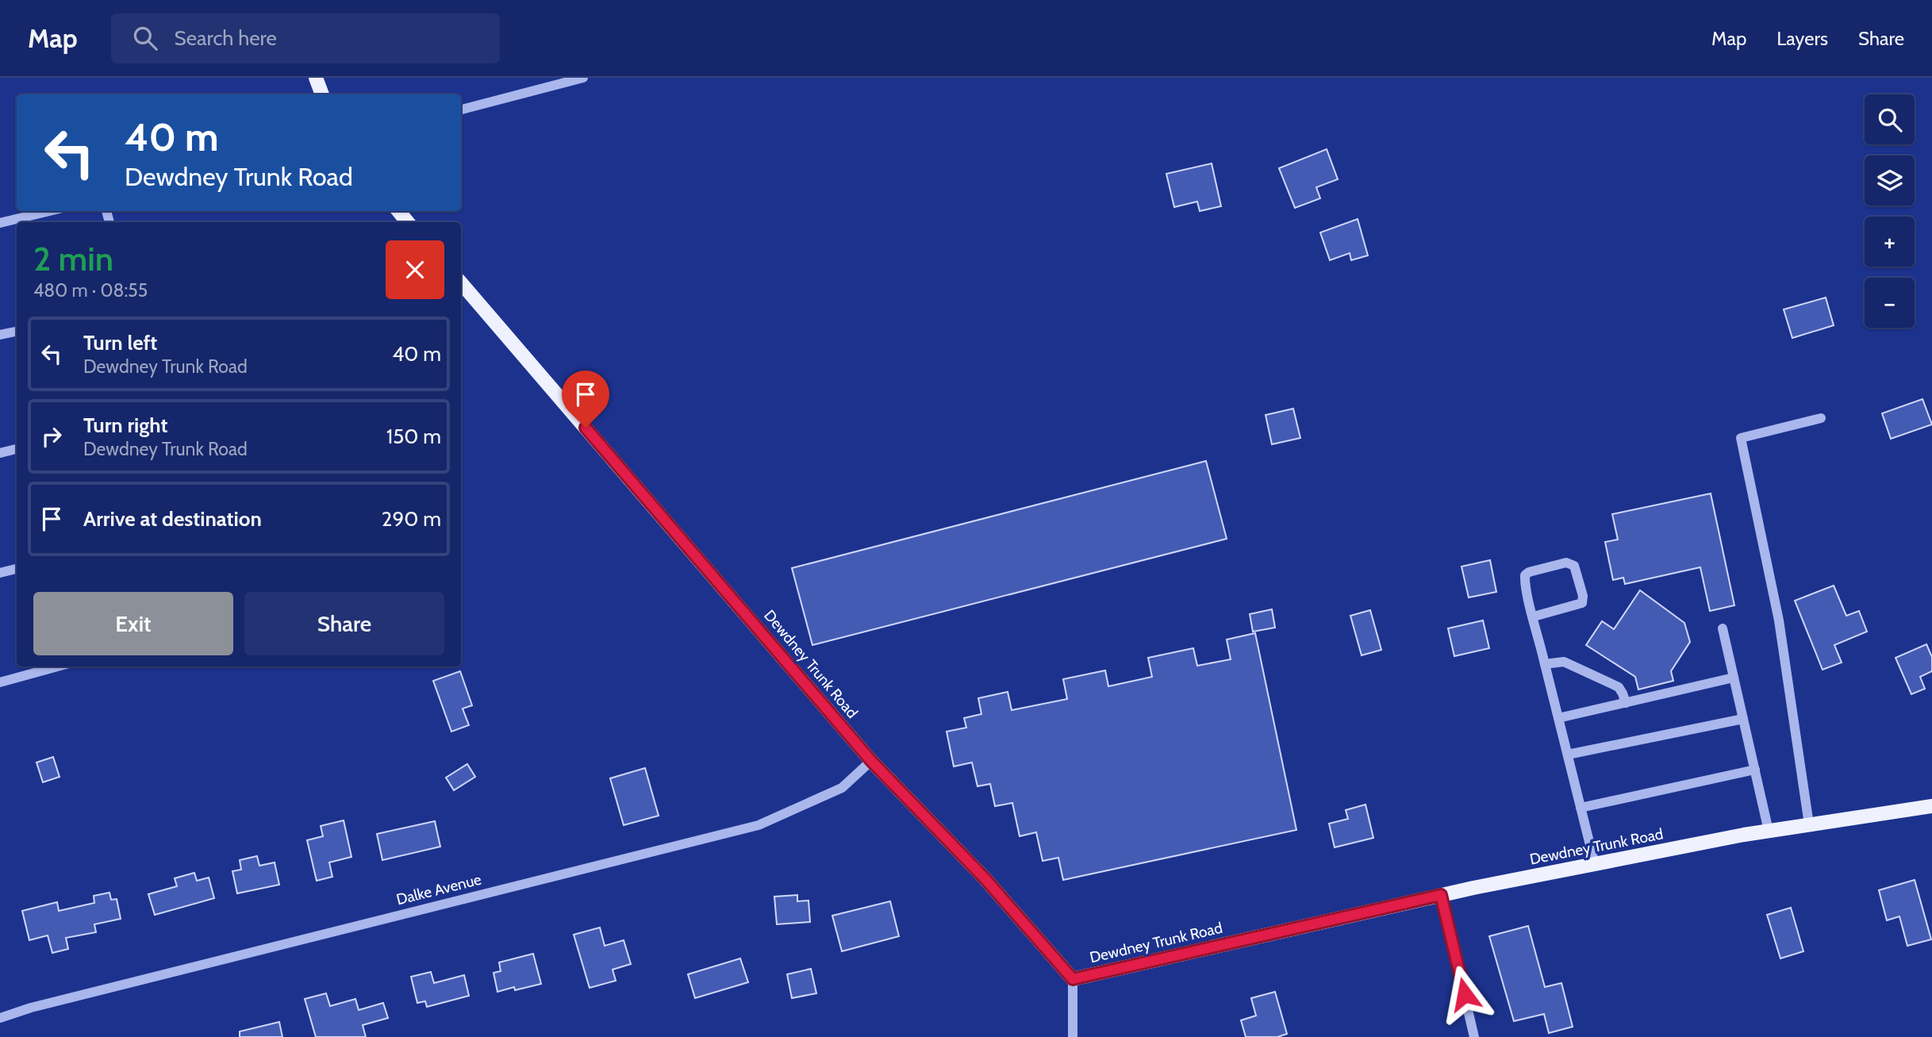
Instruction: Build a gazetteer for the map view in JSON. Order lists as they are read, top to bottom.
{
  "streets": {
    "main road": ["Dewdney Trunk Road"],
    "street": ["Dalke Avenue"]
  },
  "crossings": [
    ["Dewdney Trunk Road", "Dalke Avenue"]
  ],
  "page": {
    "header": "Map",
    "search": "Search here",
    "nav": ["Map", "Layers", "Share"],
    "map_buttons": ["+", "−"],
    "turn": ["40 m", "Dewdney Trunk Road"],
    "heading": ["2 min", "480 m · 08:55"],
    "list": [
      {
        "name": "Turn left",
        "note": "Dewdney Trunk Road",
        "value": "40 m"
      },
      {
        "name": "Turn right",
        "note": "Dewdney Trunk Road",
        "value": "150 m"
      },
      {
        "name": "Arrive at destination",
        "value": "290 m"
      }
    ],
    "buttons": ["Exit", "Share"]
  }
}
